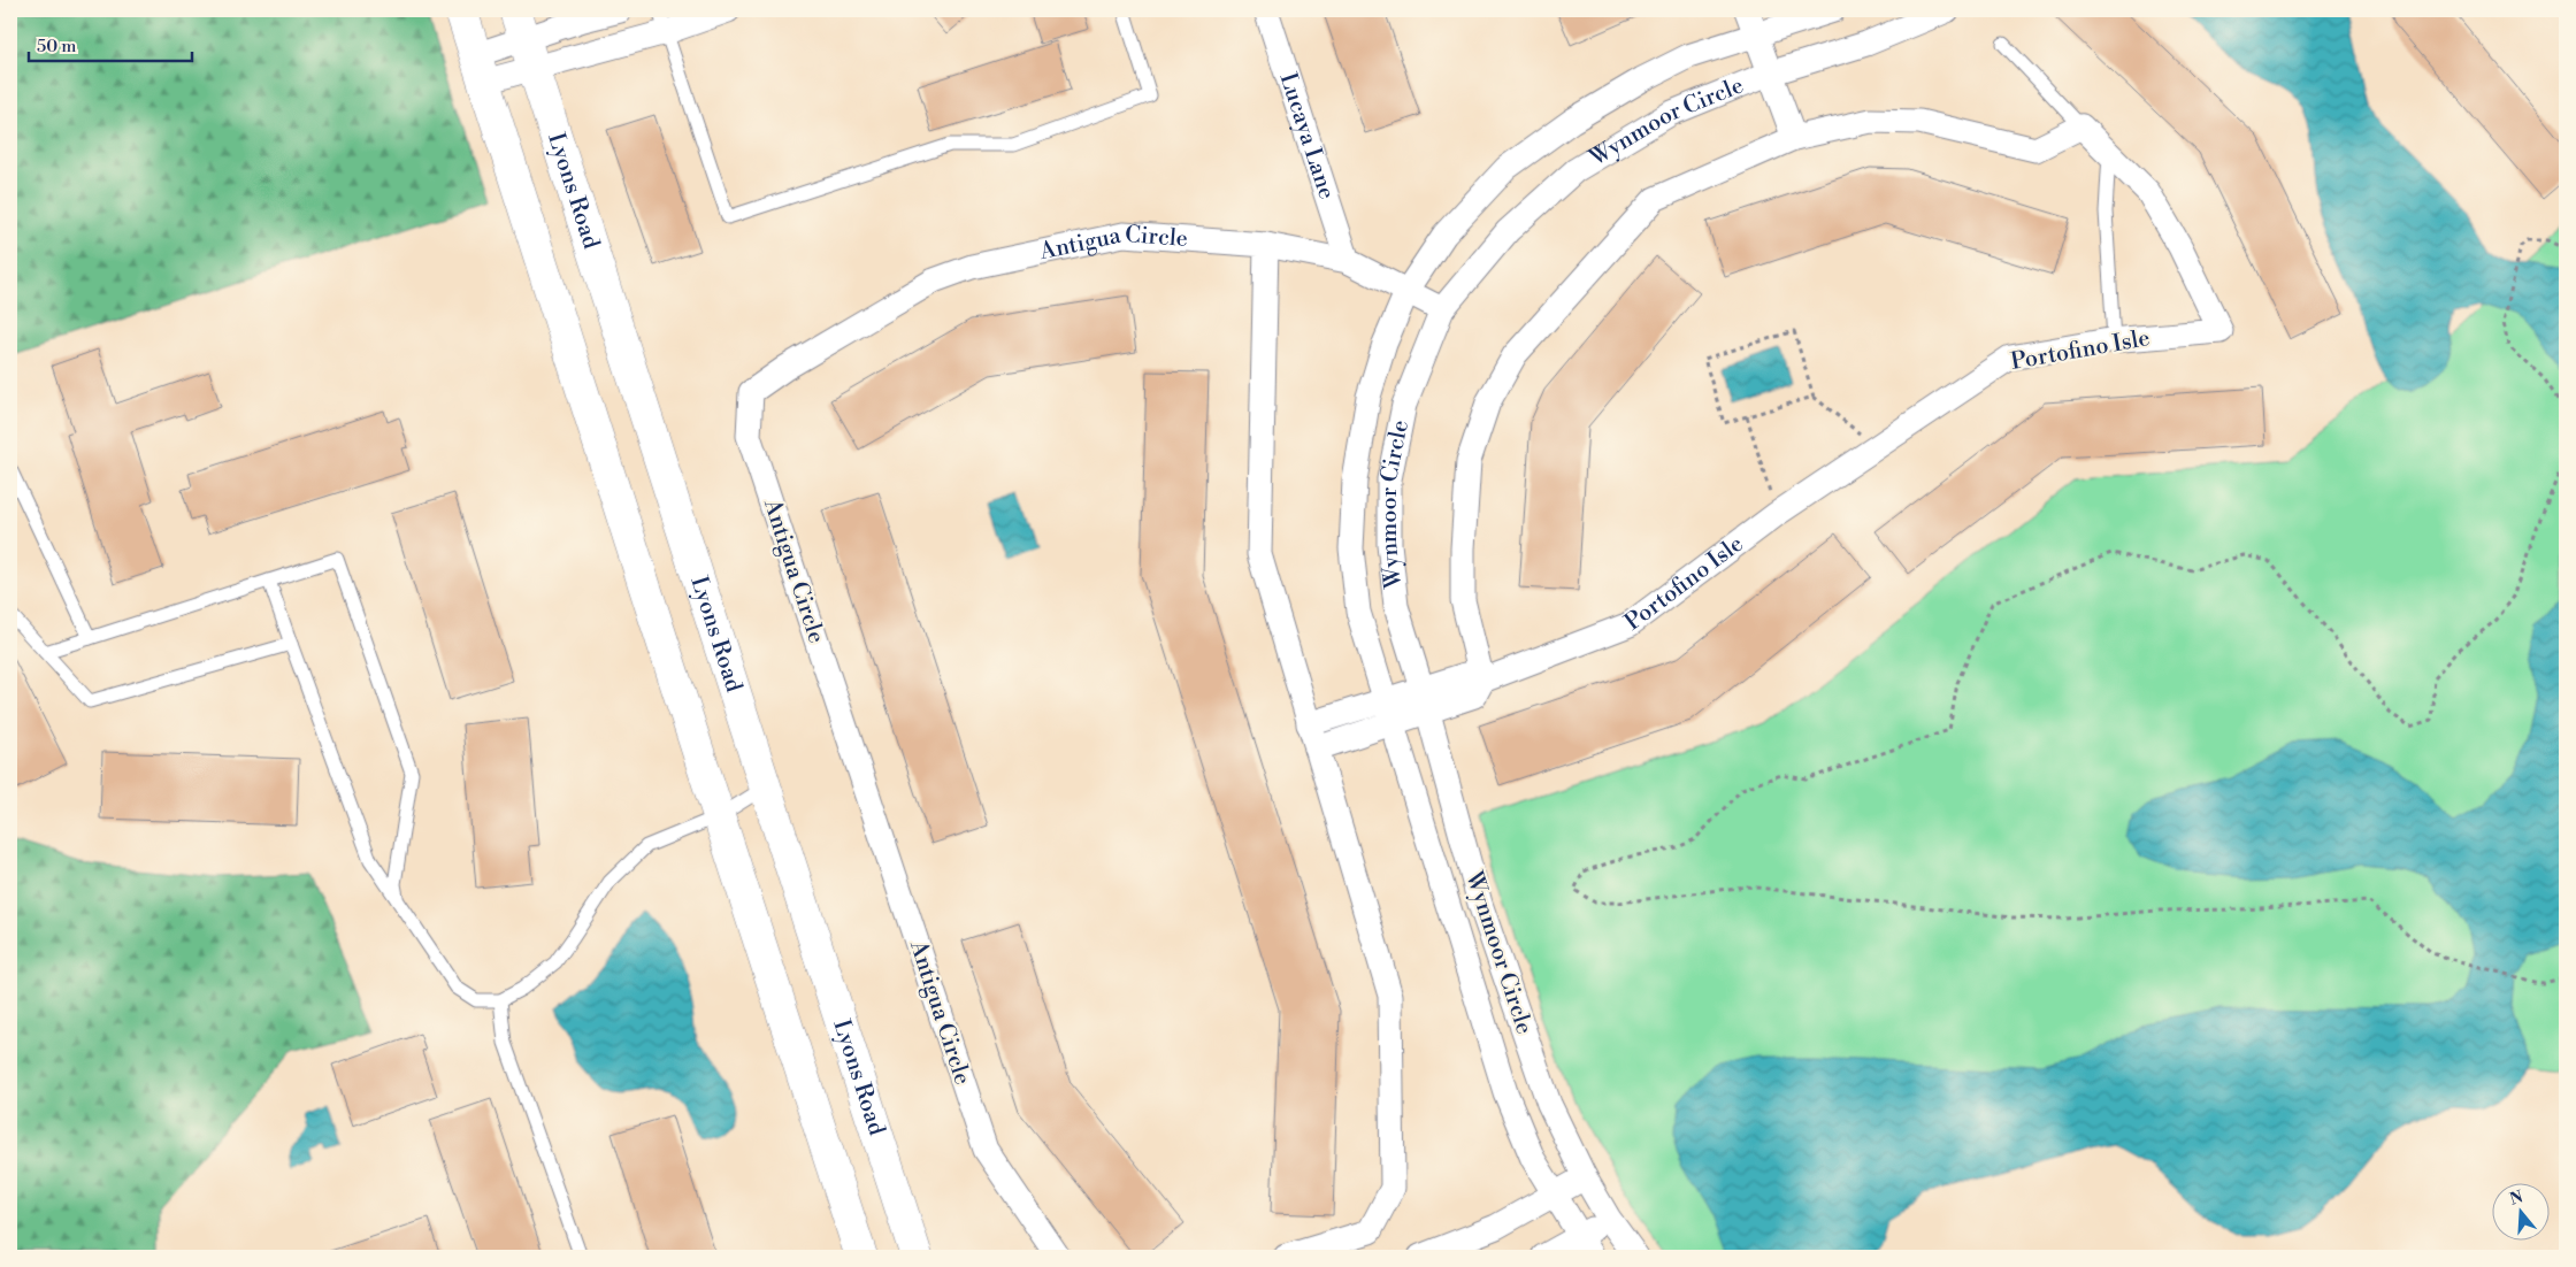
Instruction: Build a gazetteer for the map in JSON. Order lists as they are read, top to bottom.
{
  "streets": {
    "main road": ["Lyons Road"],
    "street": [
      "Wynmoor Circle",
      "Lucaya Lane",
      "Antigua Circle",
      "Portofino Isle"
    ]
  },
  "crossings": [
    ["Wynmoor Circle", "Antigua Circle"],
    ["Wynmoor Circle", "Portofino Isle"],
    ["Lucaya Lane", "Antigua Circle"]
  ],
  "scale_bar": "50 m",
  "north": "top"
}
